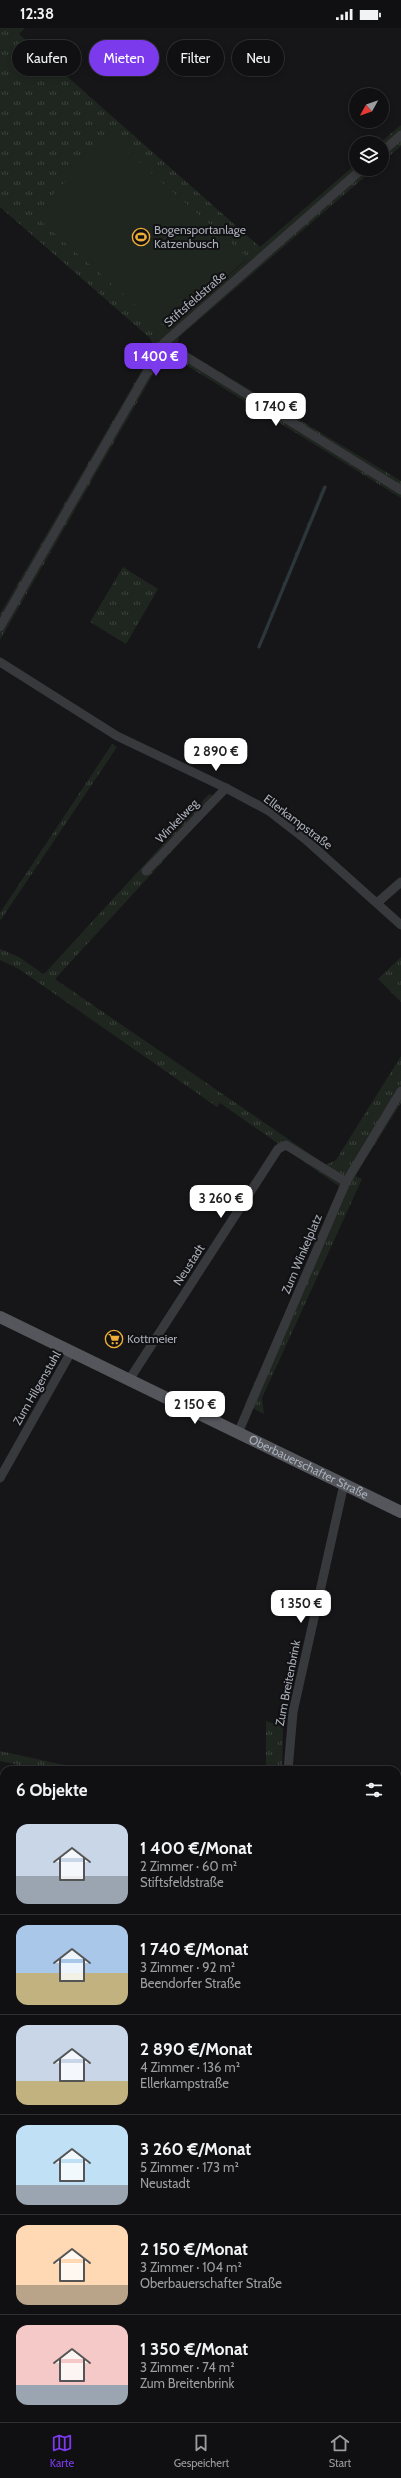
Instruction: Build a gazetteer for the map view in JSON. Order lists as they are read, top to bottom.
{
  "streets": {
    "main road": ["Oberbauerschafter Straße"],
    "street": [
      "Stiftsfeldstraße",
      "Winkelweg",
      "Ellerkampstraße",
      "Zum Winkelplatz",
      "Neustadt",
      "Zum Hilgenstuhl",
      "Zum Breitenbrink"
    ]
  },
  "crossings": [
    ["Winkelweg", "Ellerkampstraße"],
    ["Zum Winkelplatz", "Neustadt"],
    ["Zum Winkelplatz", "Oberbauerschafter Straße"],
    ["Neustadt", "Oberbauerschafter Straße"],
    ["Zum Hilgenstuhl", "Oberbauerschafter Straße"],
    ["Oberbauerschafter Straße", "Zum Breitenbrink"]
  ],
  "places": {
    "sports": ["Bogensportanlage Katzenbusch"],
    "supermarket": ["Kottmeier"]
  },
  "north": "bottom left",
  "page": {
    "status": "12:38",
    "chip": [
      "Kaufen",
      "Mieten",
      "Filter",
      "Neu"
    ],
    "price": [
      "1 400 €",
      "1 740 €",
      "2 890 €",
      "3 260 €",
      "2 150 €",
      "1 350 €"
    ],
    "heading": "6 Objekte",
    "list": [
      {
        "name": "1 400 €/Monat",
        "note": "2 Zimmer · 60 m² · Stiftsfeldstraße"
      },
      {
        "name": "1 740 €/Monat",
        "note": "3 Zimmer · 92 m² · Beendorfer Straße"
      },
      {
        "name": "2 890 €/Monat",
        "note": "4 Zimmer · 136 m² · Ellerkampstraße"
      },
      {
        "name": "3 260 €/Monat",
        "note": "5 Zimmer · 173 m² · Neustadt"
      },
      {
        "name": "2 150 €/Monat",
        "note": "3 Zimmer · 104 m² · Oberbauerschafter Straße"
      },
      {
        "name": "1 350 €/Monat",
        "note": "3 Zimmer · 74 m² · Zum Breitenbrink"
      }
    ],
    "tabs": ["Karte", "Gespeichert", "Start"]
  }
}
